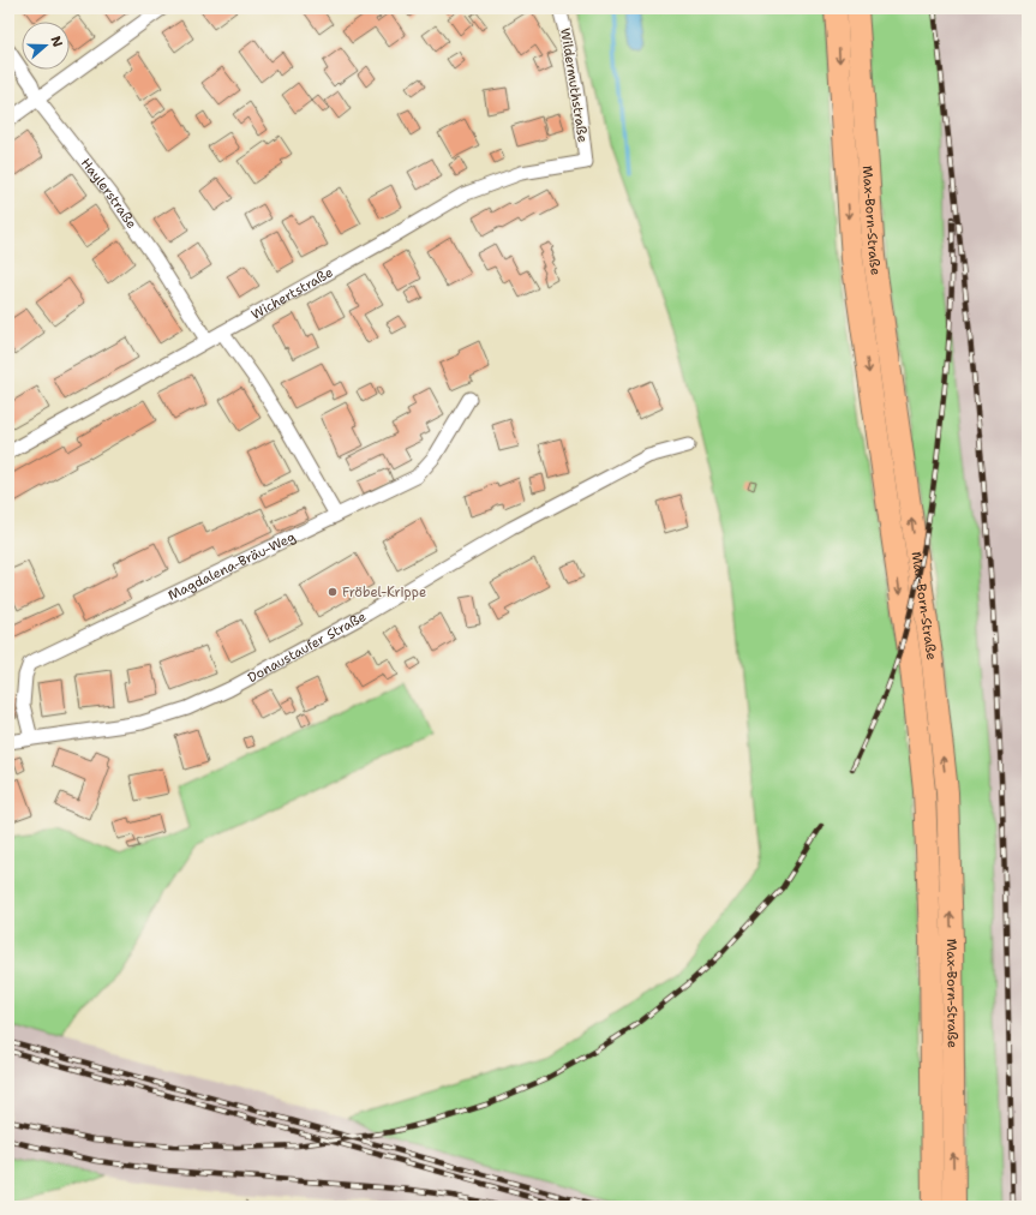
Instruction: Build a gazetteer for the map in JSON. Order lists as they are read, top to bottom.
{
  "streets": {
    "main road": ["Max-Born-Straße"],
    "street": [
      "Wildermuthstraße",
      "Haylerstraße",
      "Wichertstraße",
      "Magdalena-Bräu-Weg",
      "Donaustaufer Straße"
    ]
  },
  "crossings": [
    ["Wildermuthstraße", "Wichertstraße"],
    ["Haylerstraße", "Wichertstraße"],
    ["Magdalena-Bräu-Weg", "Donaustaufer Straße"]
  ],
  "places": ["Fröbel-Krippe"],
  "north": "right"
}
